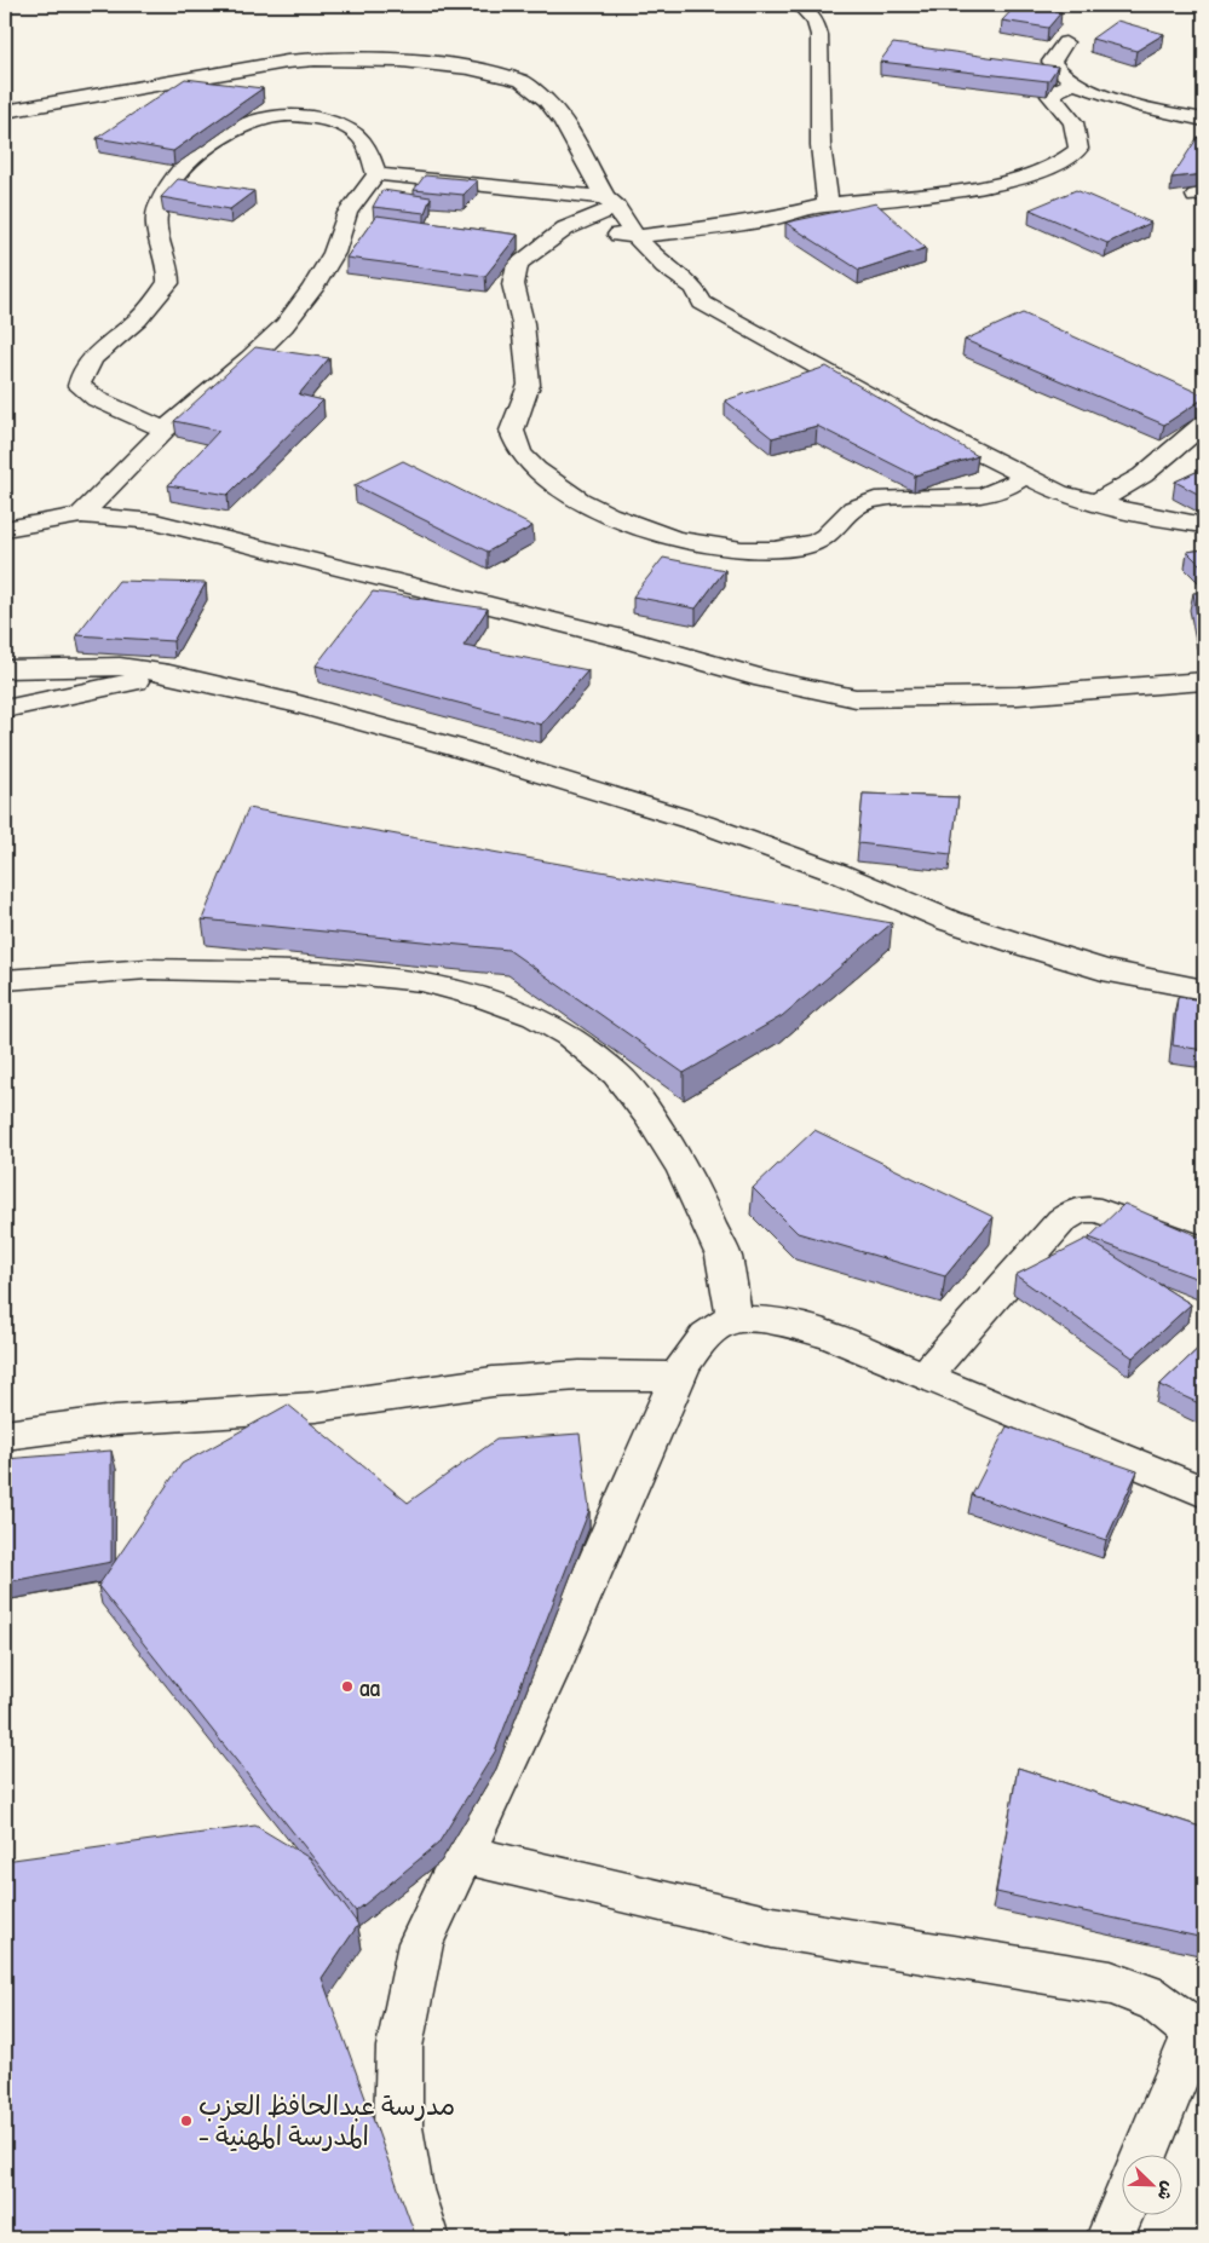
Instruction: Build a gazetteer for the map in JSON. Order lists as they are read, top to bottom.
{
  "places": ["aa", "مدرسة عبدالحافظ العزب - المدرسة المهنية"],
  "north": "bottom right"
}
